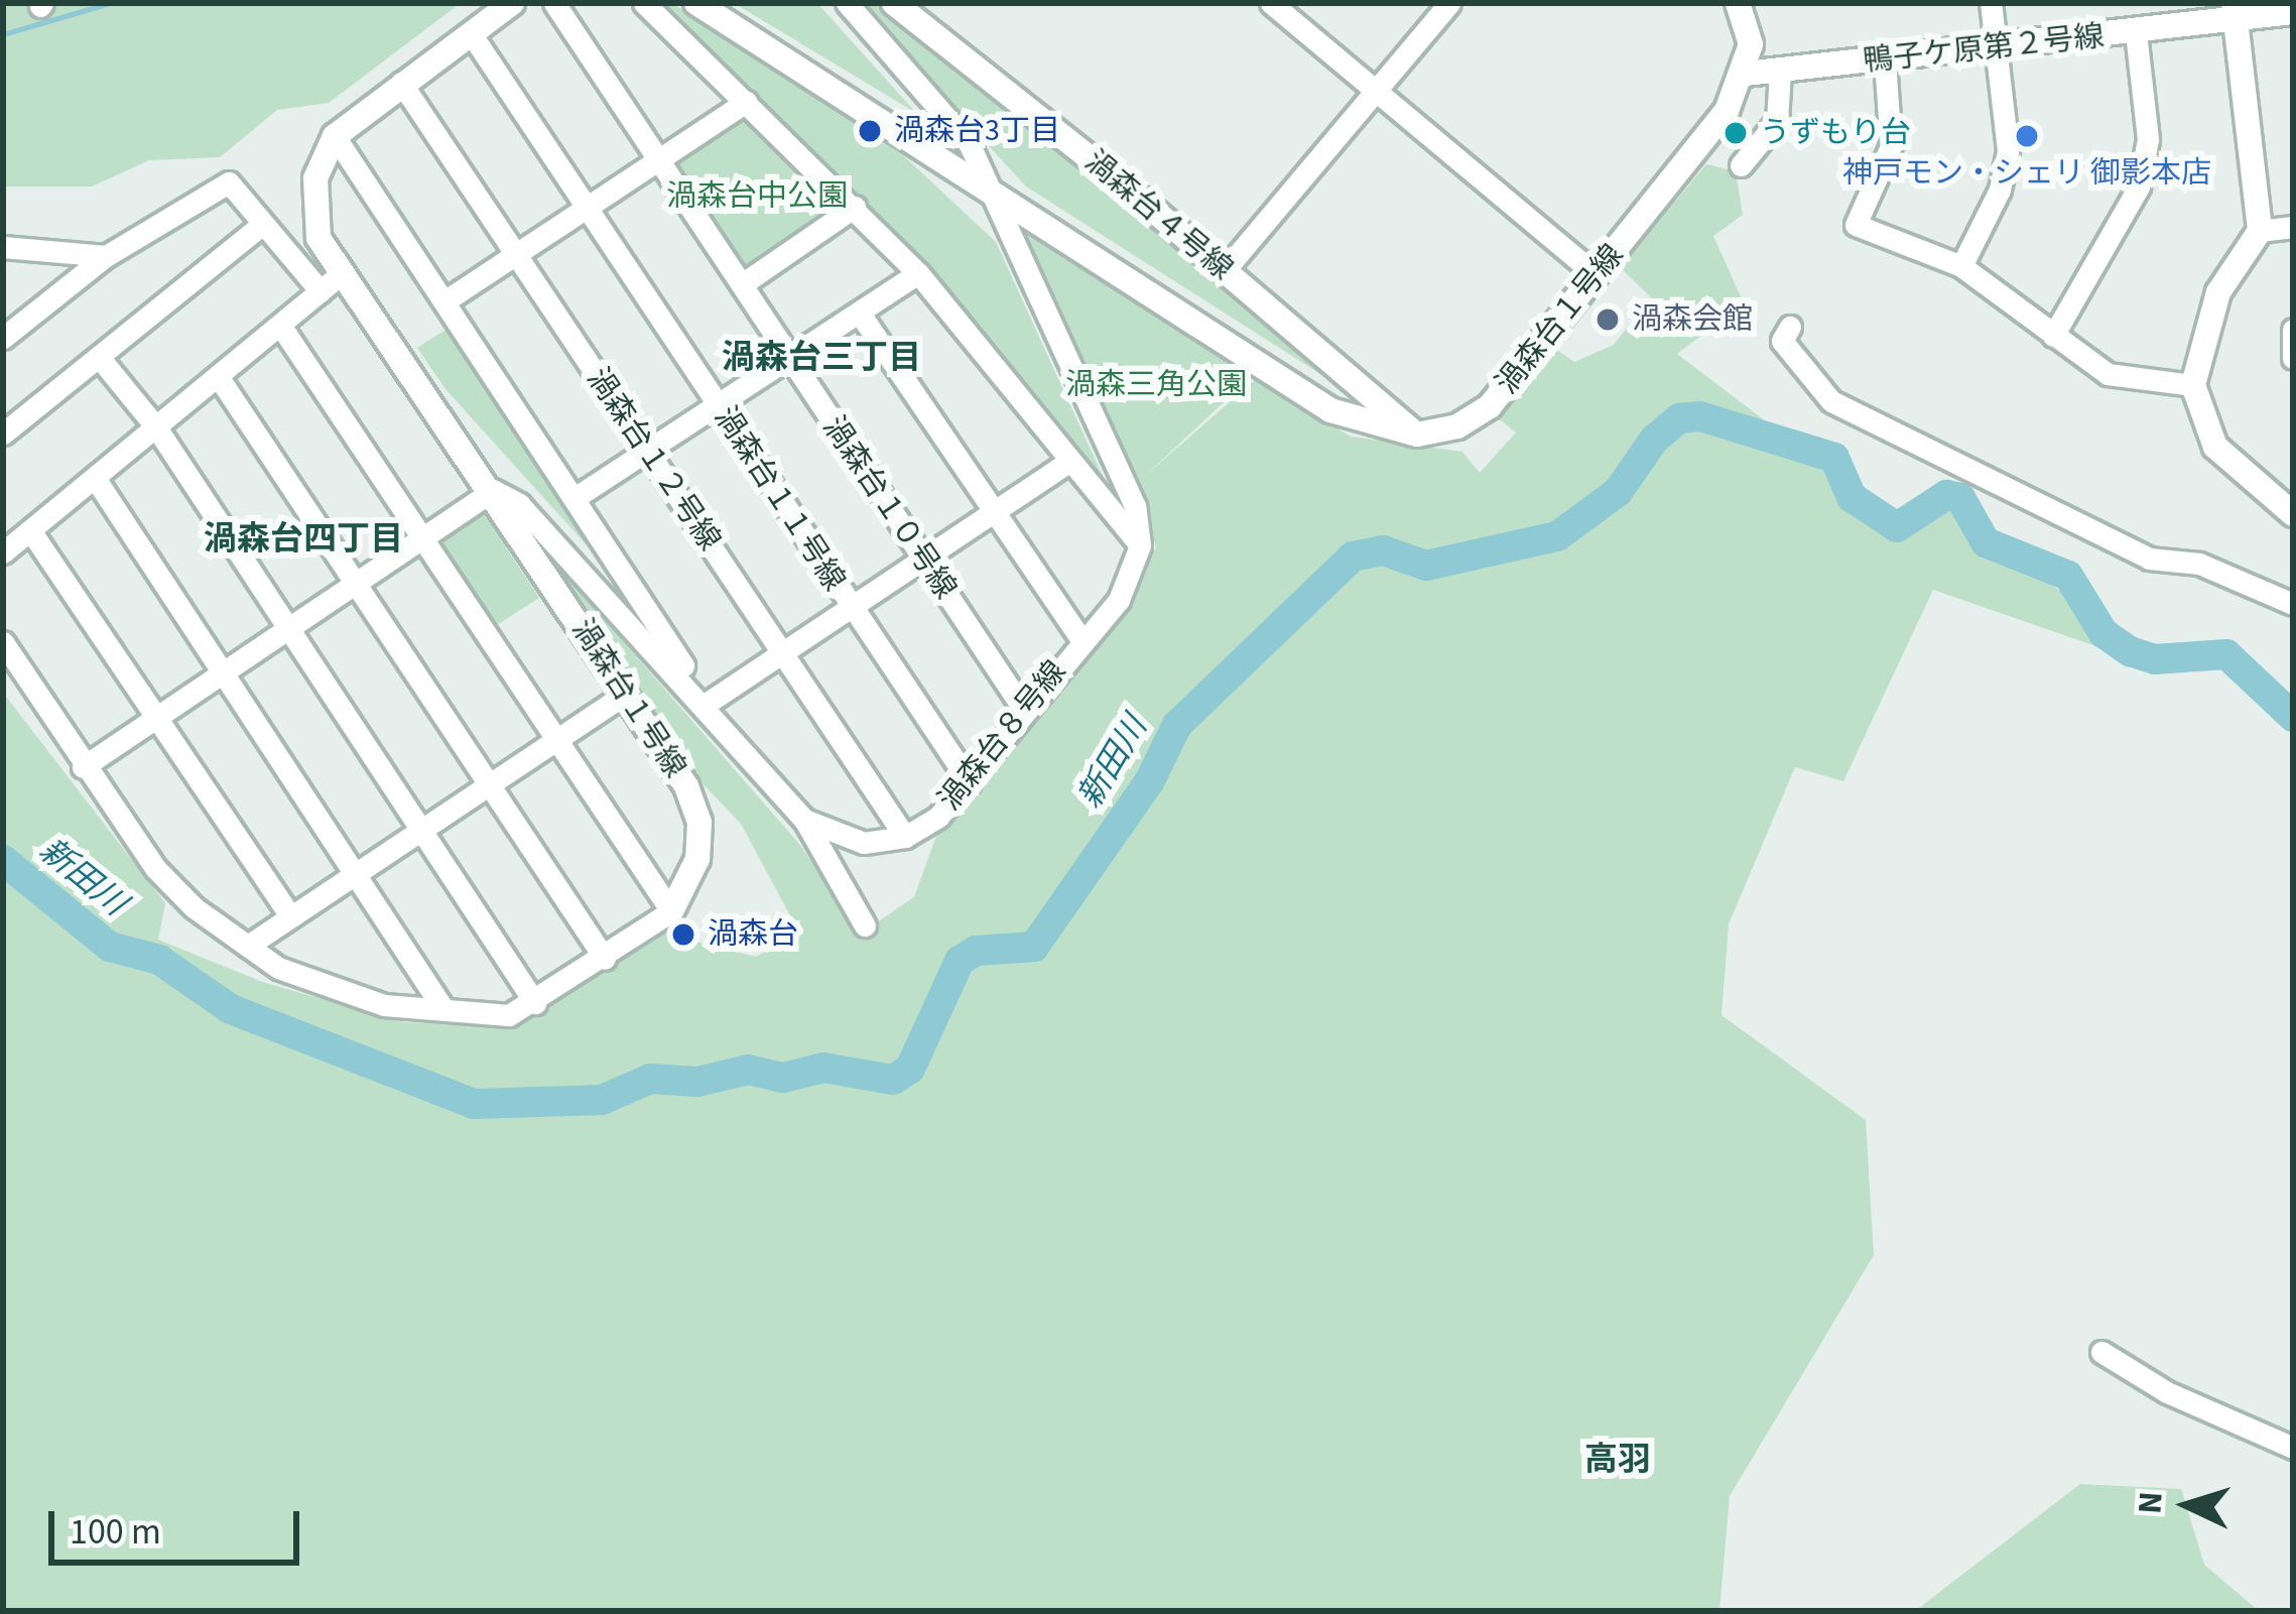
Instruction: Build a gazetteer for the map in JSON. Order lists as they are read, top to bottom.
{
  "streets": {
    "street": [
      "鴨子ケ原第２号線",
      "渦森台４号線",
      "渦森台１号線",
      "渦森台１２号線",
      "渦森台１１号線",
      "渦森台１０号線",
      "渦森台８号線"
    ]
  },
  "crossings": [
    ["鴨子ケ原第２号線", "渦森台１号線"],
    ["渦森台４号線", "渦森台１号線"],
    ["渦森台１２号線", "渦森台８号線"],
    ["渦森台１１号線", "渦森台８号線"],
    ["渦森台１０号線", "渦森台８号線"]
  ],
  "districts": ["渦森台三丁目", "渦森台四丁目", "高羽"],
  "water": ["新田川"],
  "parks": ["渦森台中公園", "渦森三角公園"],
  "places": [
    "渦森台3丁目",
    "うずもり台",
    "神戸モン・シェリ 御影本店",
    "渦森会館",
    "渦森台"
  ],
  "scale_bar": "100 m",
  "north": "left"
}
